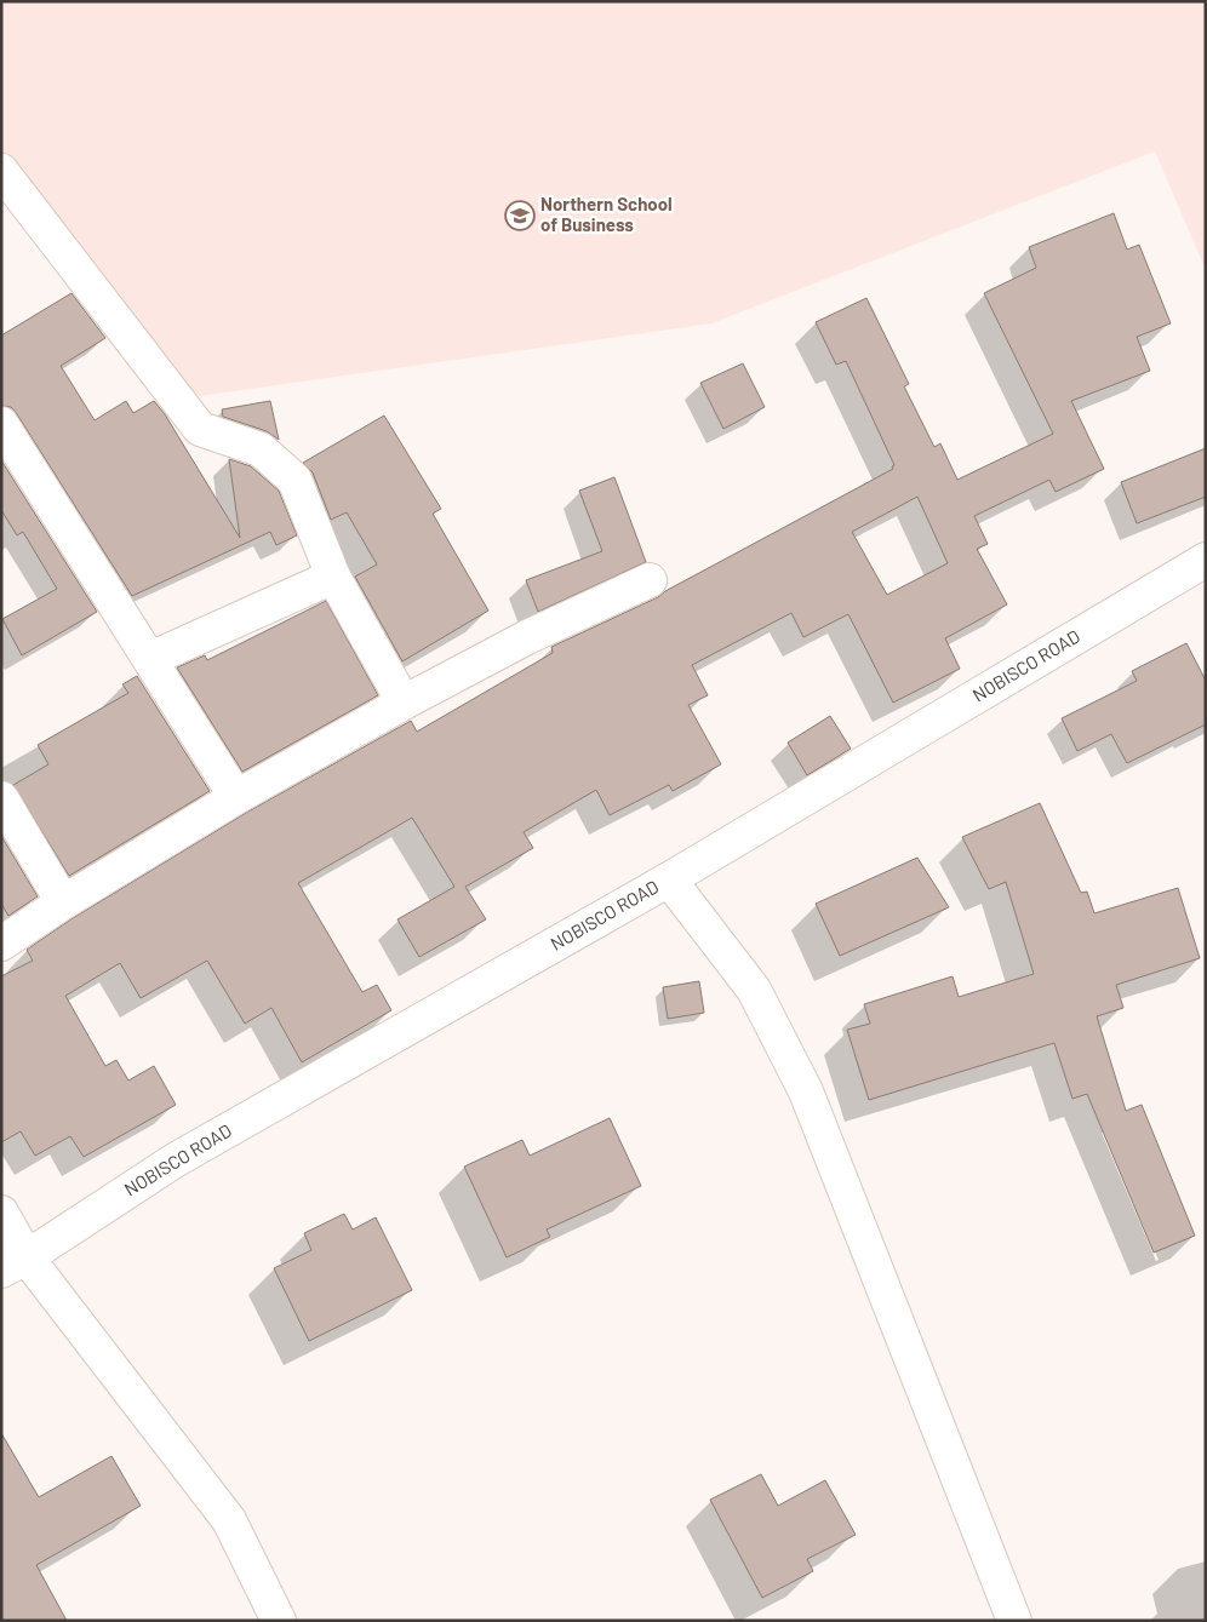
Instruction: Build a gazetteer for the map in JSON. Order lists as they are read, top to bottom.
{
  "streets": {
    "street": ["NOBISCO ROAD"]
  },
  "places": {
    "school or university": ["Northern School of Business"]
  }
}
